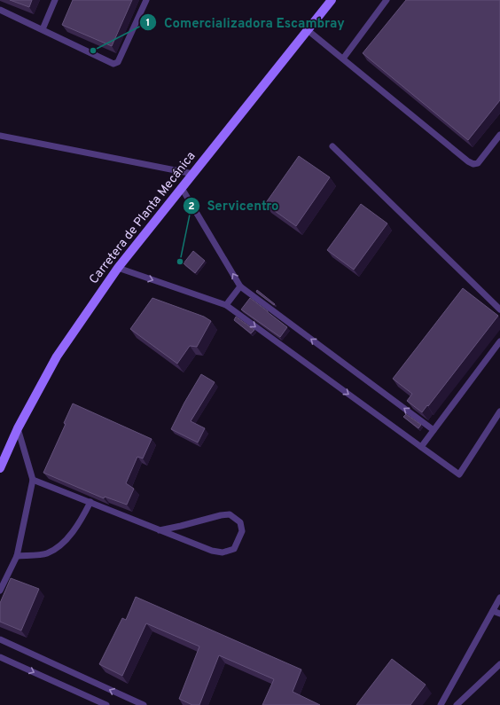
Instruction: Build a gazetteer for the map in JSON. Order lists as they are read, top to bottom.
{
  "streets": {
    "street": ["Carretera de Planta Mecánica"]
  },
  "places": ["Comercializadora Escambray", "Servicentro"]
}
